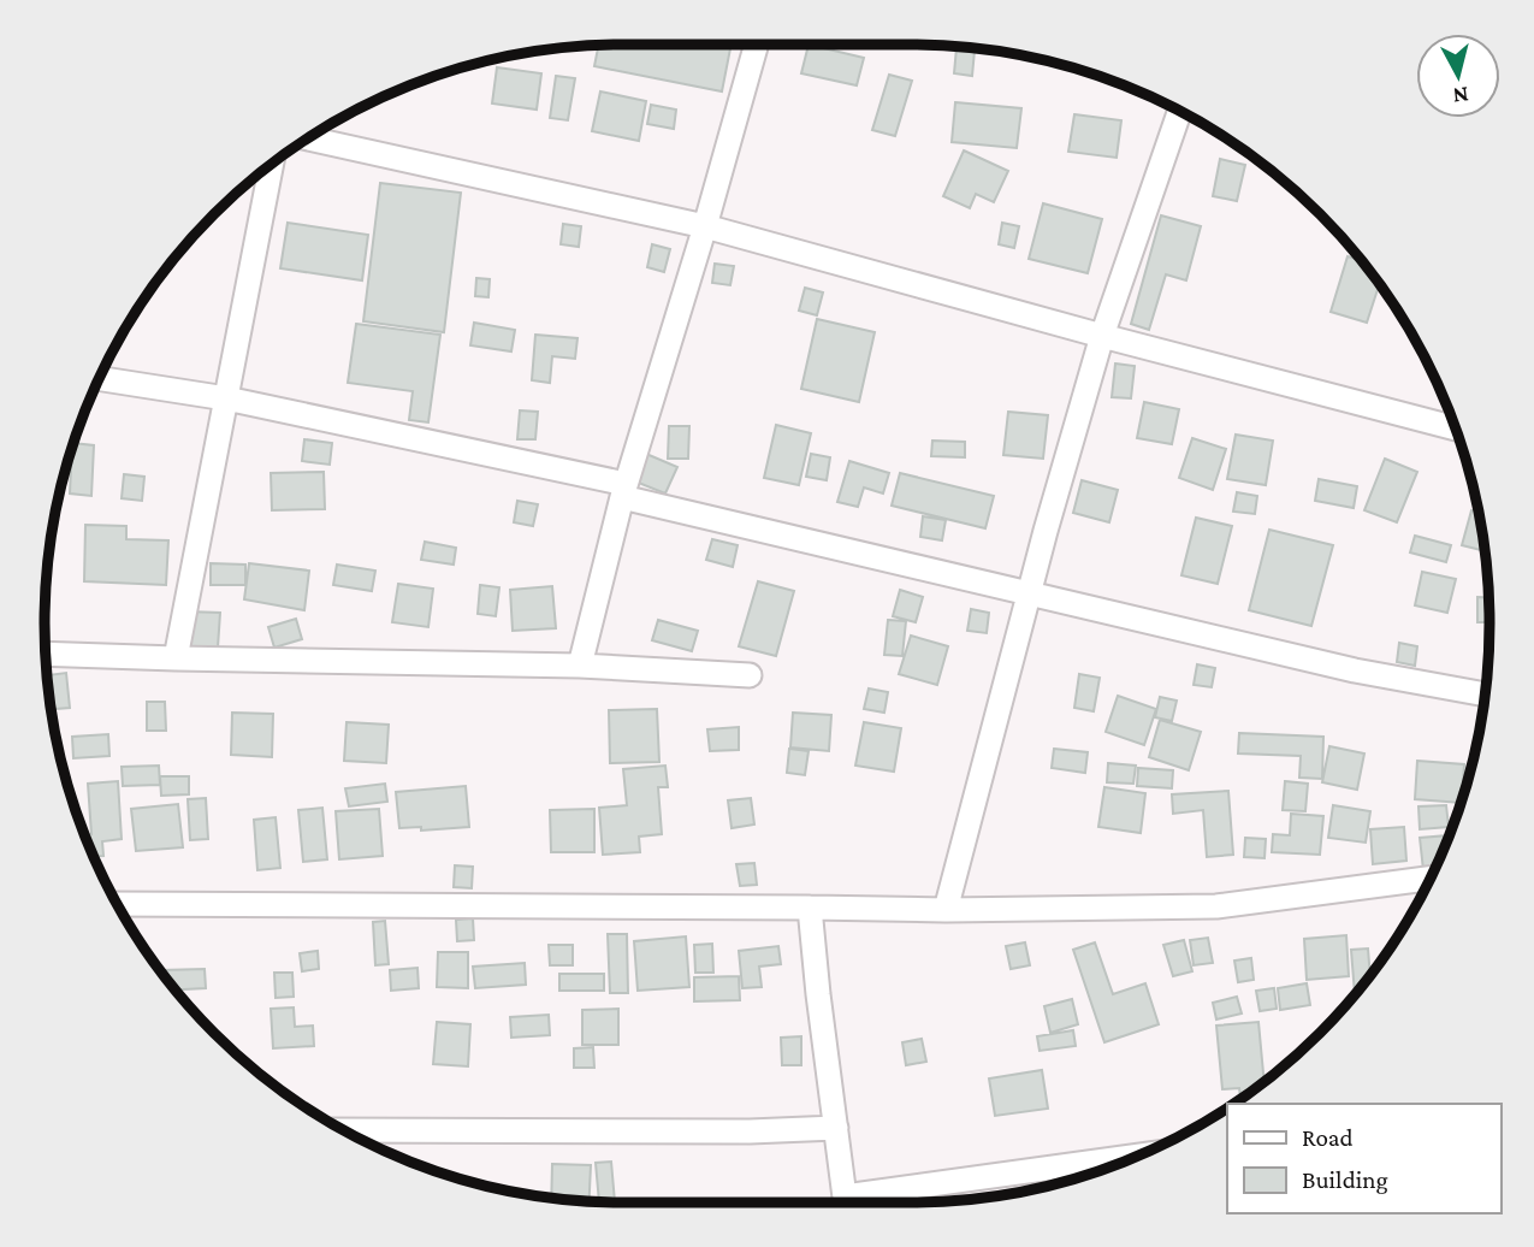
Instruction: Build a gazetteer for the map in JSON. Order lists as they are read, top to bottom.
{
  "legend": ["Road", "Building"],
  "north": "bottom"
}
